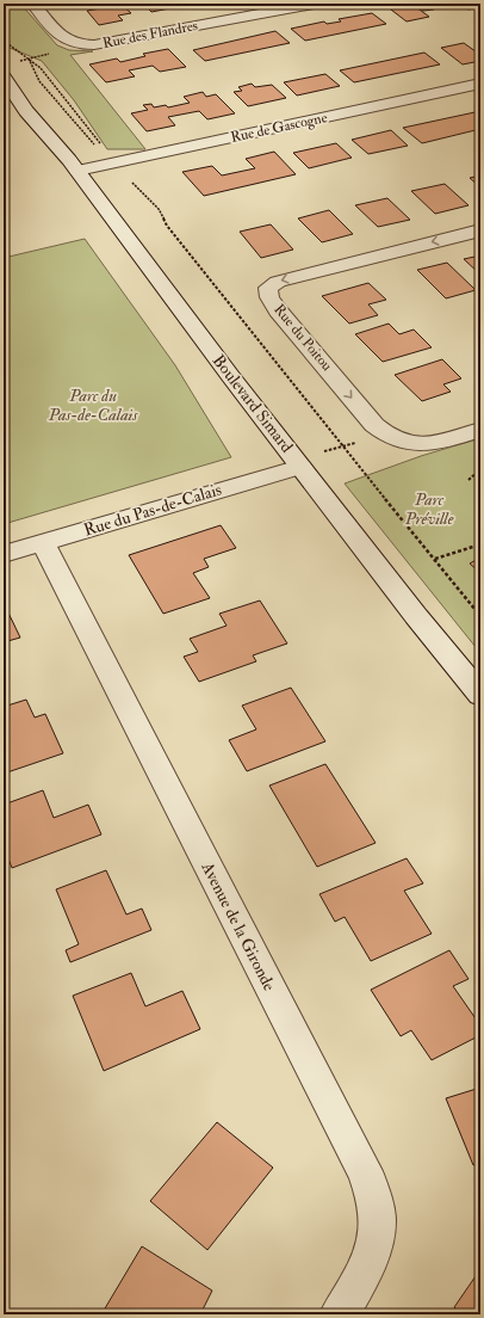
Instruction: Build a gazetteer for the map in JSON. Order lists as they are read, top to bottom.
{
  "streets": {
    "street": [
      "Rue des Flandres",
      "Rue de Gascogne",
      "Rue du Poitou",
      "Boulevard Simard",
      "Rue du Pas-de-Calais",
      "Avenue de la Gironde"
    ]
  },
  "crossings": [
    ["Rue de Gascogne", "Boulevard Simard"],
    ["Boulevard Simard", "Rue du Pas-de-Calais"],
    ["Rue du Pas-de-Calais", "Avenue de la Gironde"]
  ],
  "parks": ["Parc du Pas-de-Calais", "Parc Préville"]
}
